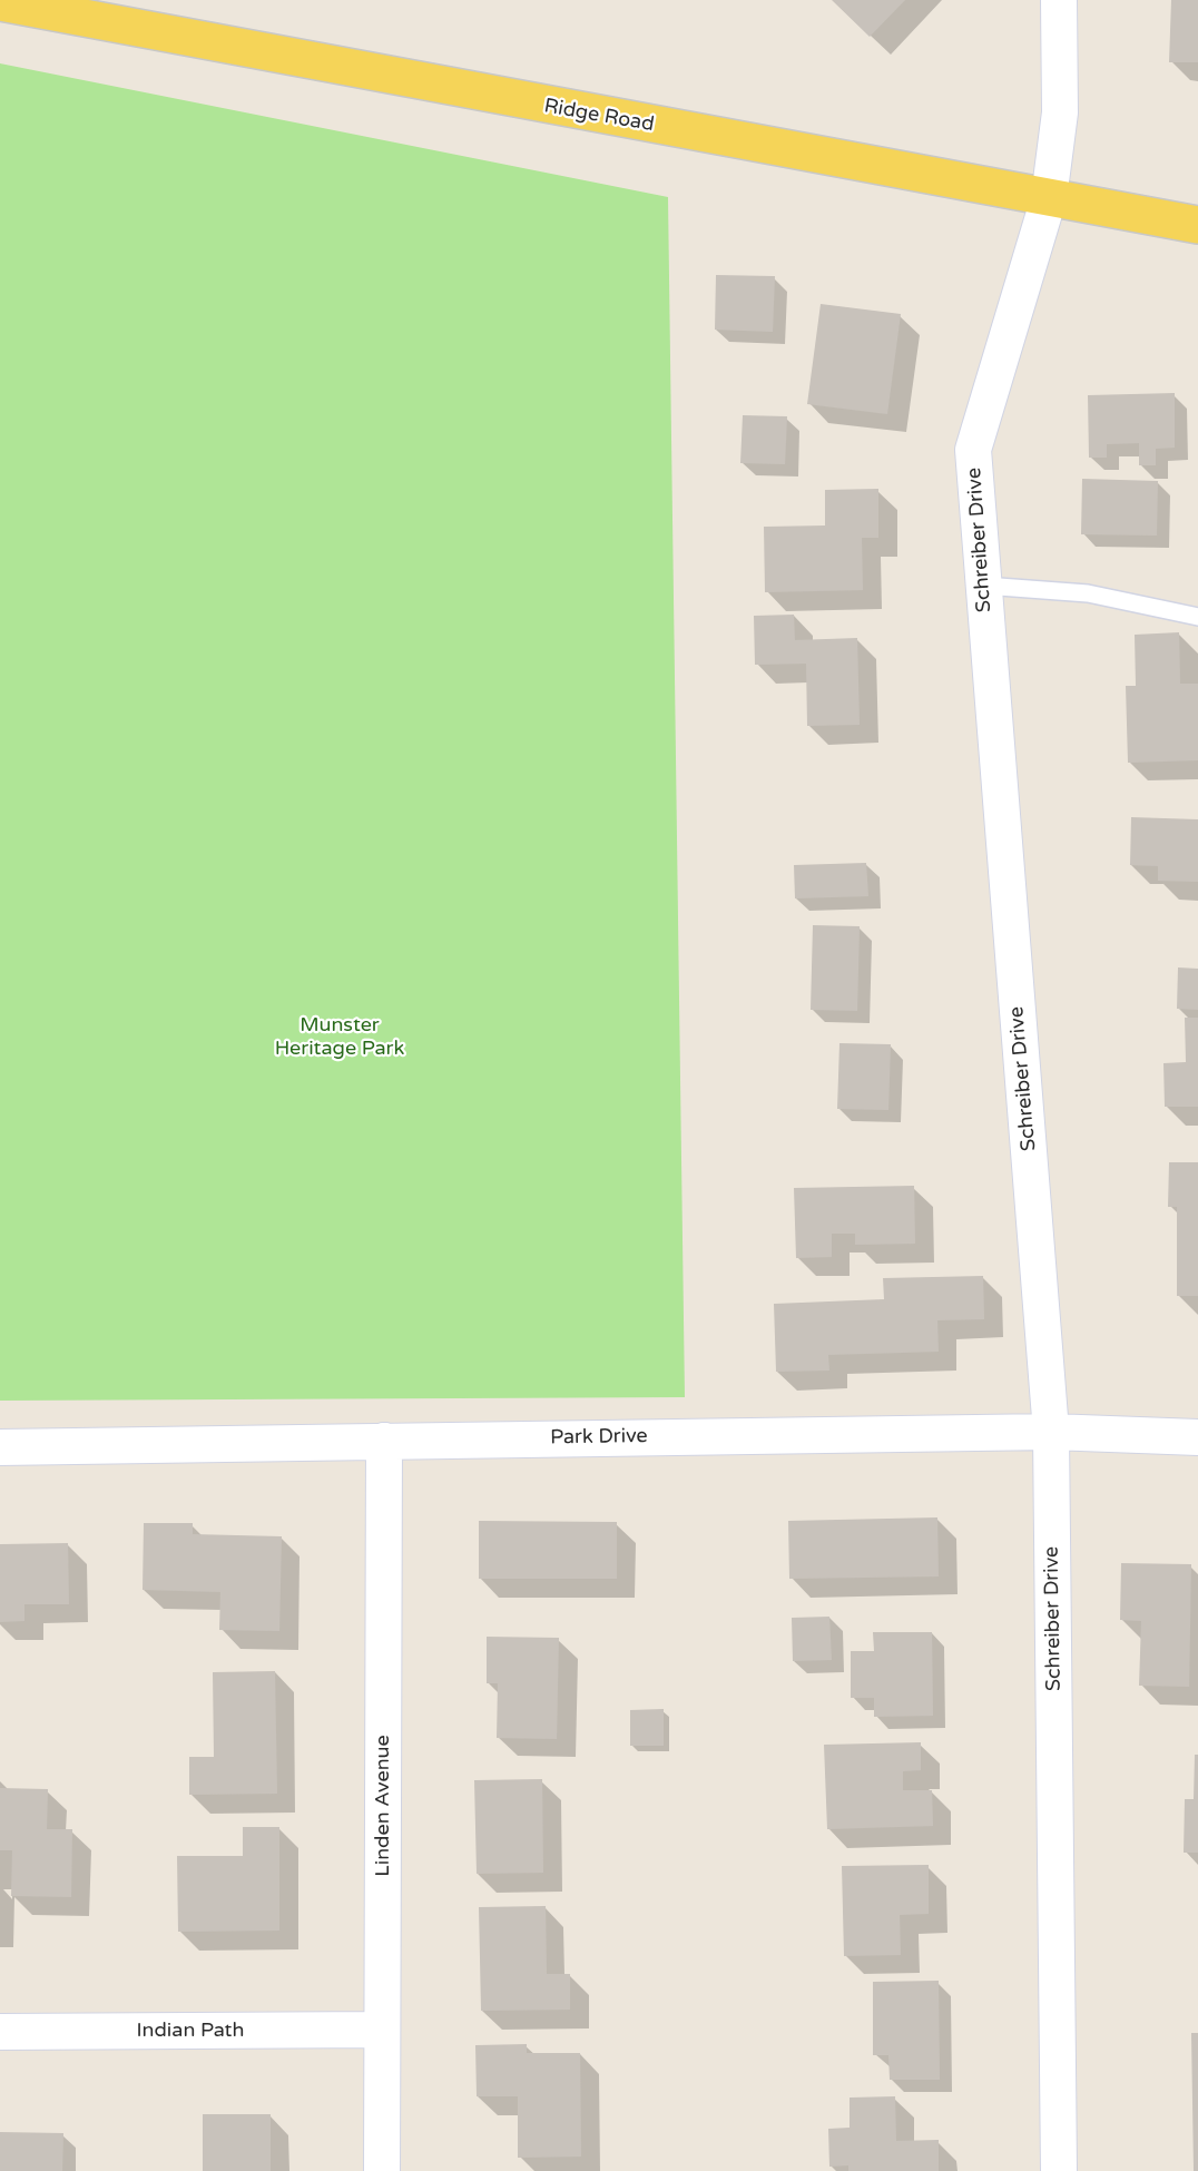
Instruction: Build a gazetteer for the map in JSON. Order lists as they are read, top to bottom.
{
  "streets": {
    "main road": ["Ridge Road"],
    "street": [
      "Schreiber Drive",
      "Park Drive",
      "Linden Avenue",
      "Indian Path"
    ]
  },
  "crossings": [
    ["Ridge Road", "Schreiber Drive"],
    ["Schreiber Drive", "Park Drive"],
    ["Park Drive", "Linden Avenue"],
    ["Linden Avenue", "Indian Path"]
  ],
  "parks": ["Munster Heritage Park"]
}
